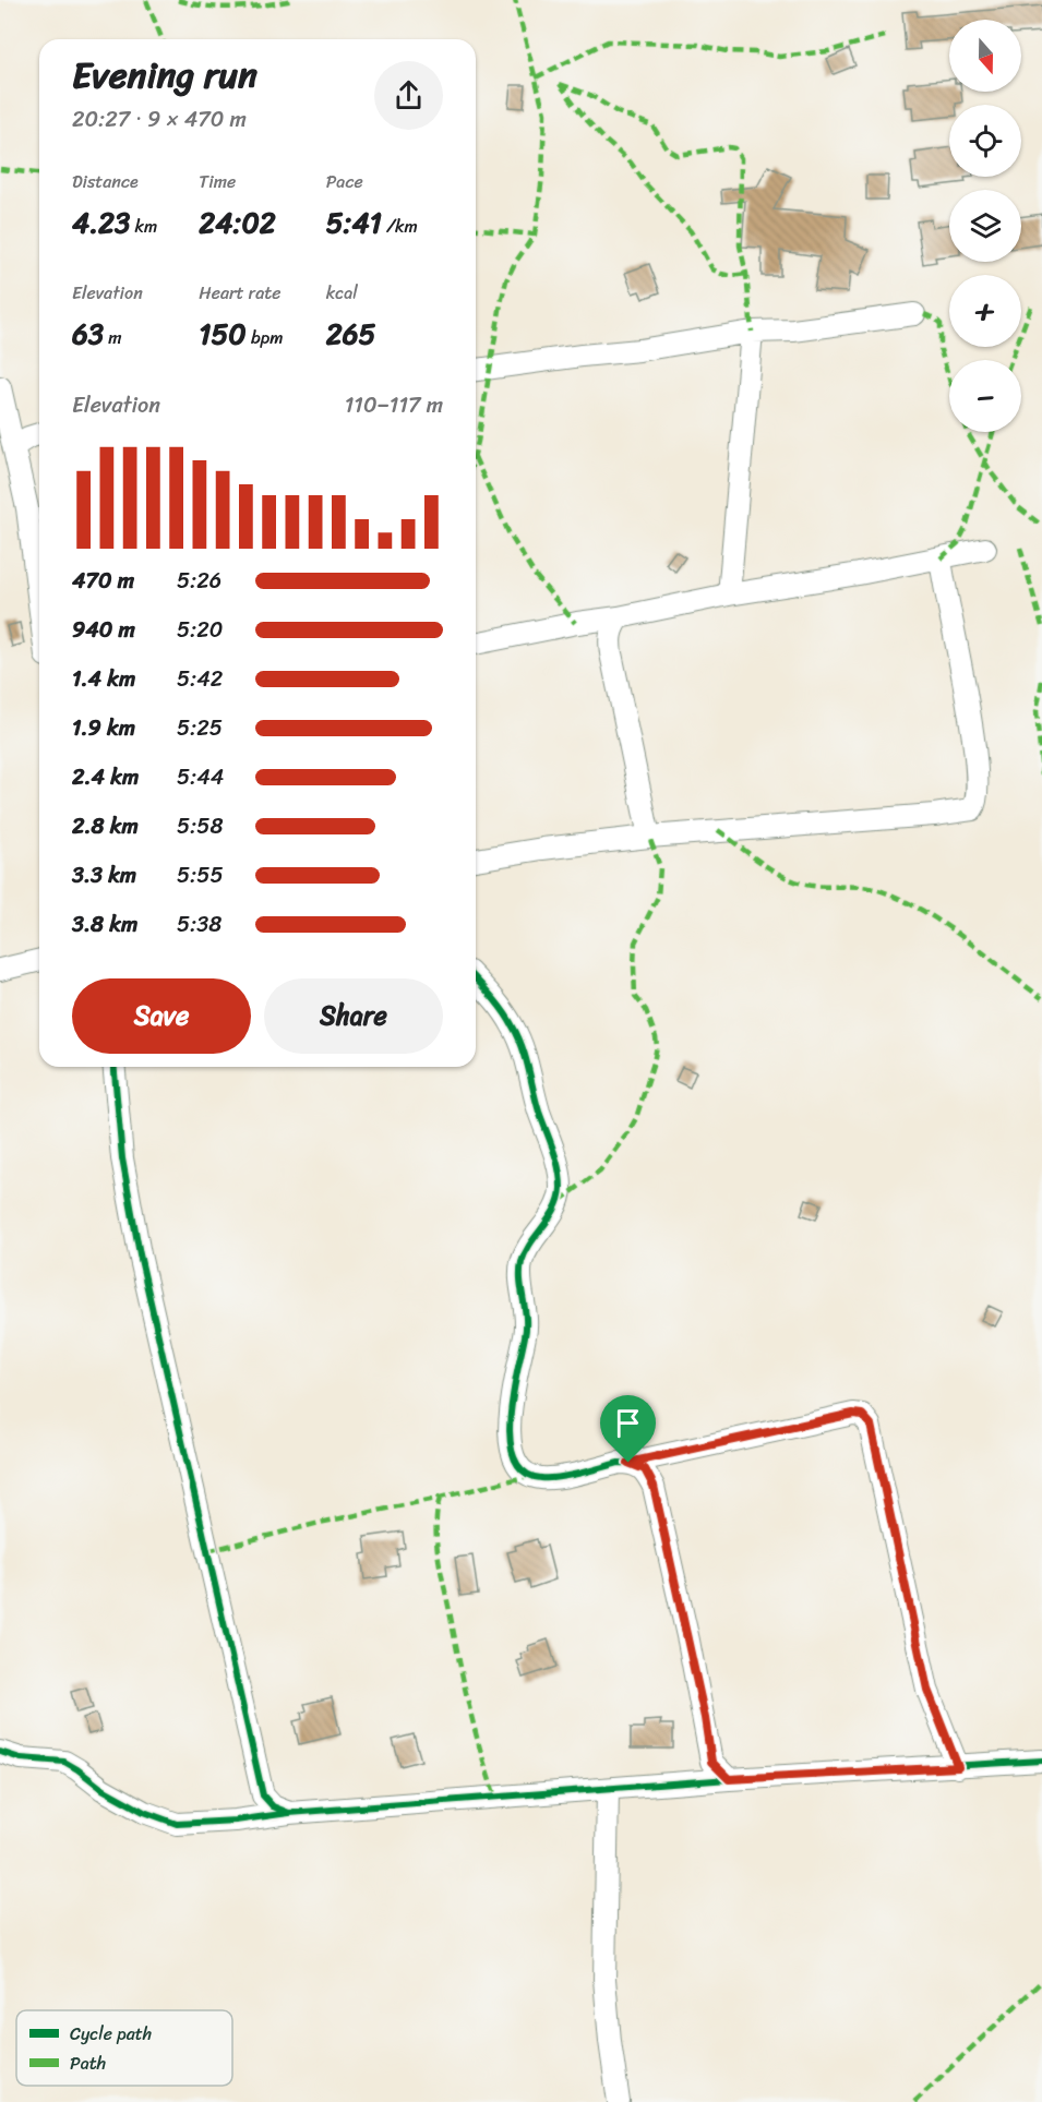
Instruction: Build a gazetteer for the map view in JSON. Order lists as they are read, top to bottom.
{
  "legend": ["Cycle path", "Path"],
  "north": "bottom",
  "page": {
    "map_buttons": ["+", "−"],
    "heading": ["Evening run", "20:27 · 9 × 470 m"],
    "stats": [
      ["Distance", "4.23 km"],
      ["Time", "24:02"],
      ["Pace", "5:41 /km"],
      ["Elevation", "63 m"],
      ["Heart rate", "150 bpm"],
      ["kcal", "265"]
    ],
    "chart": ["Elevation", "110–117 m"],
    "list": [
      {
        "name": "470 m",
        "note": "5:26"
      },
      {
        "name": "940 m",
        "note": "5:20"
      },
      {
        "name": "1.4 km",
        "note": "5:42"
      },
      {
        "name": "1.9 km",
        "note": "5:25"
      },
      {
        "name": "2.4 km",
        "note": "5:44"
      },
      {
        "name": "2.8 km",
        "note": "5:58"
      },
      {
        "name": "3.3 km",
        "note": "5:55"
      },
      {
        "name": "3.8 km",
        "note": "5:38"
      }
    ],
    "buttons": ["Save", "Share"]
  }
}
